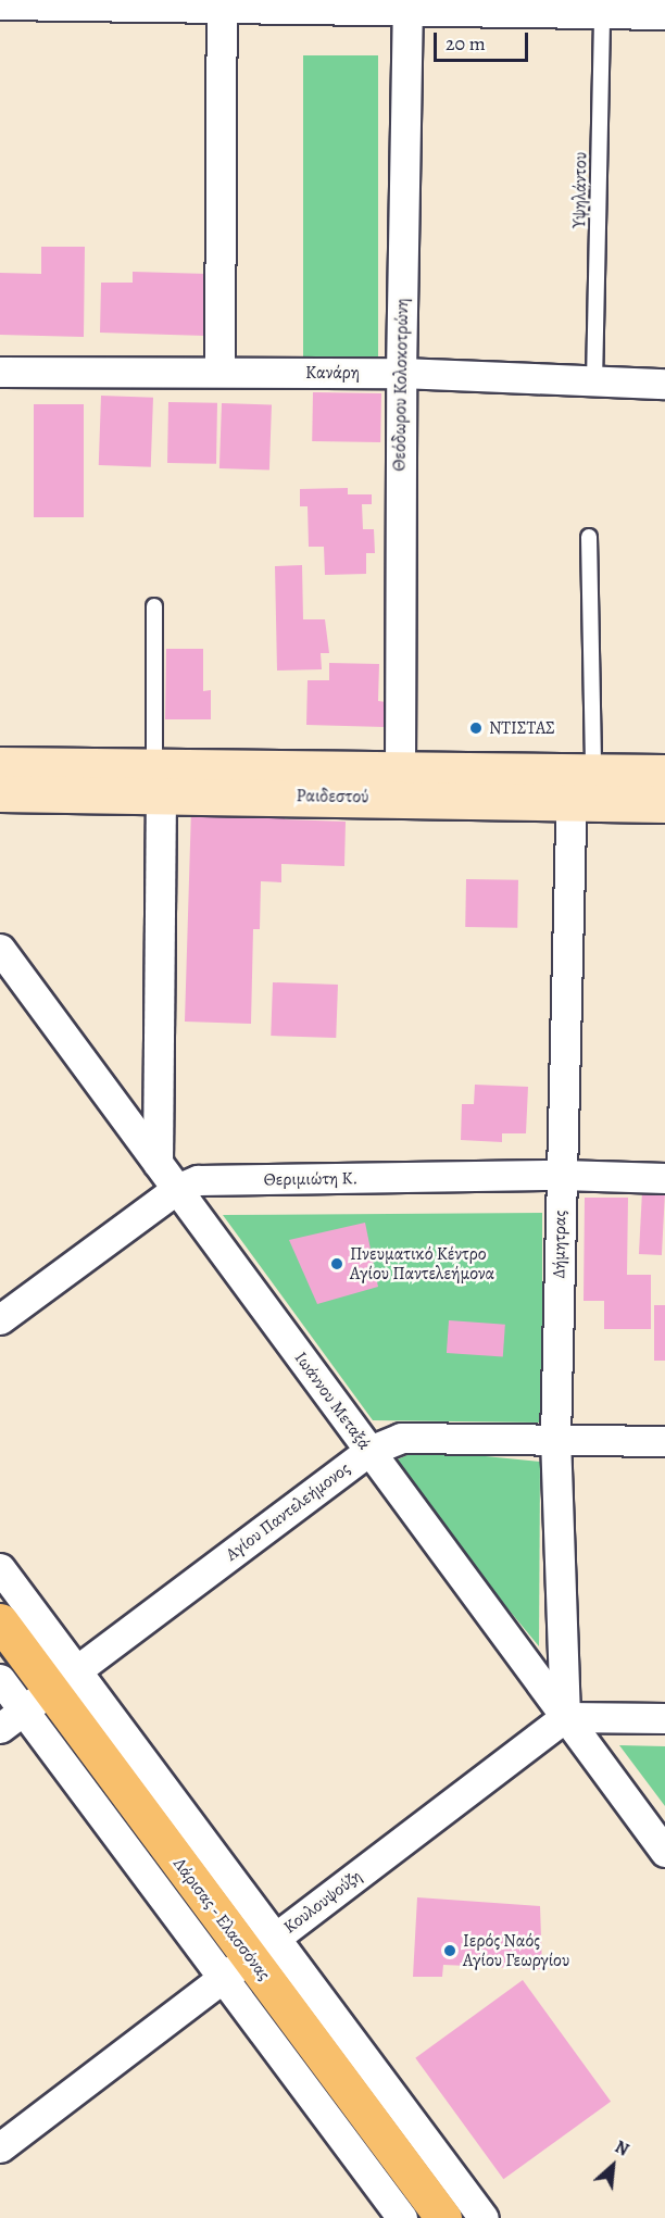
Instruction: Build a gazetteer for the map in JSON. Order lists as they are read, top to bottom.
{
  "streets": {
    "highway": ["Λάρισας - Ελασσόνας"],
    "street": [
      "Κανάρη",
      "Θεόδωρου Κολοκοτρώνη",
      "Ραιδεστού",
      "Θεριμιώτη Κ.",
      "Δήμητρας",
      "Ιωάννου Μεταξά",
      "Αγίου Παντελεήμονος",
      "Κουλουψούζη"
    ],
    "lane": ["Υψηλάντου"]
  },
  "crossings": [
    ["Υψηλάντου", "Κανάρη"],
    ["Κανάρη", "Θεόδωρου Κολοκοτρώνη"],
    ["Θεόδωρου Κολοκοτρώνη", "Ραιδεστού"],
    ["Ραιδεστού", "Δήμητρας"],
    ["Θεριμιώτη Κ.", "Δήμητρας"],
    ["Θεριμιώτη Κ.", "Ιωάννου Μεταξά"],
    ["Δήμητρας", "Ιωάννου Μεταξά"],
    ["Δήμητρας", "Αγίου Παντελεήμονος"],
    ["Δήμητρας", "Κουλουψούζη"],
    ["Ιωάννου Μεταξά", "Αγίου Παντελεήμονος"],
    ["Ιωάννου Μεταξά", "Κουλουψούζη"],
    ["Αγίου Παντελεήμονος", "Λάρισας - Ελασσόνας"],
    ["Κουλουψούζη", "Λάρισας - Ελασσόνας"]
  ],
  "places": ["ΝΤΙΣΤΑΣ", "Πνευματικό Κέντρο Αγίου Παντελεήμονα", "Ιερός Ναός Αγίου Γεωργίου"],
  "scale_bar": "20 m",
  "north": "top right"
}
